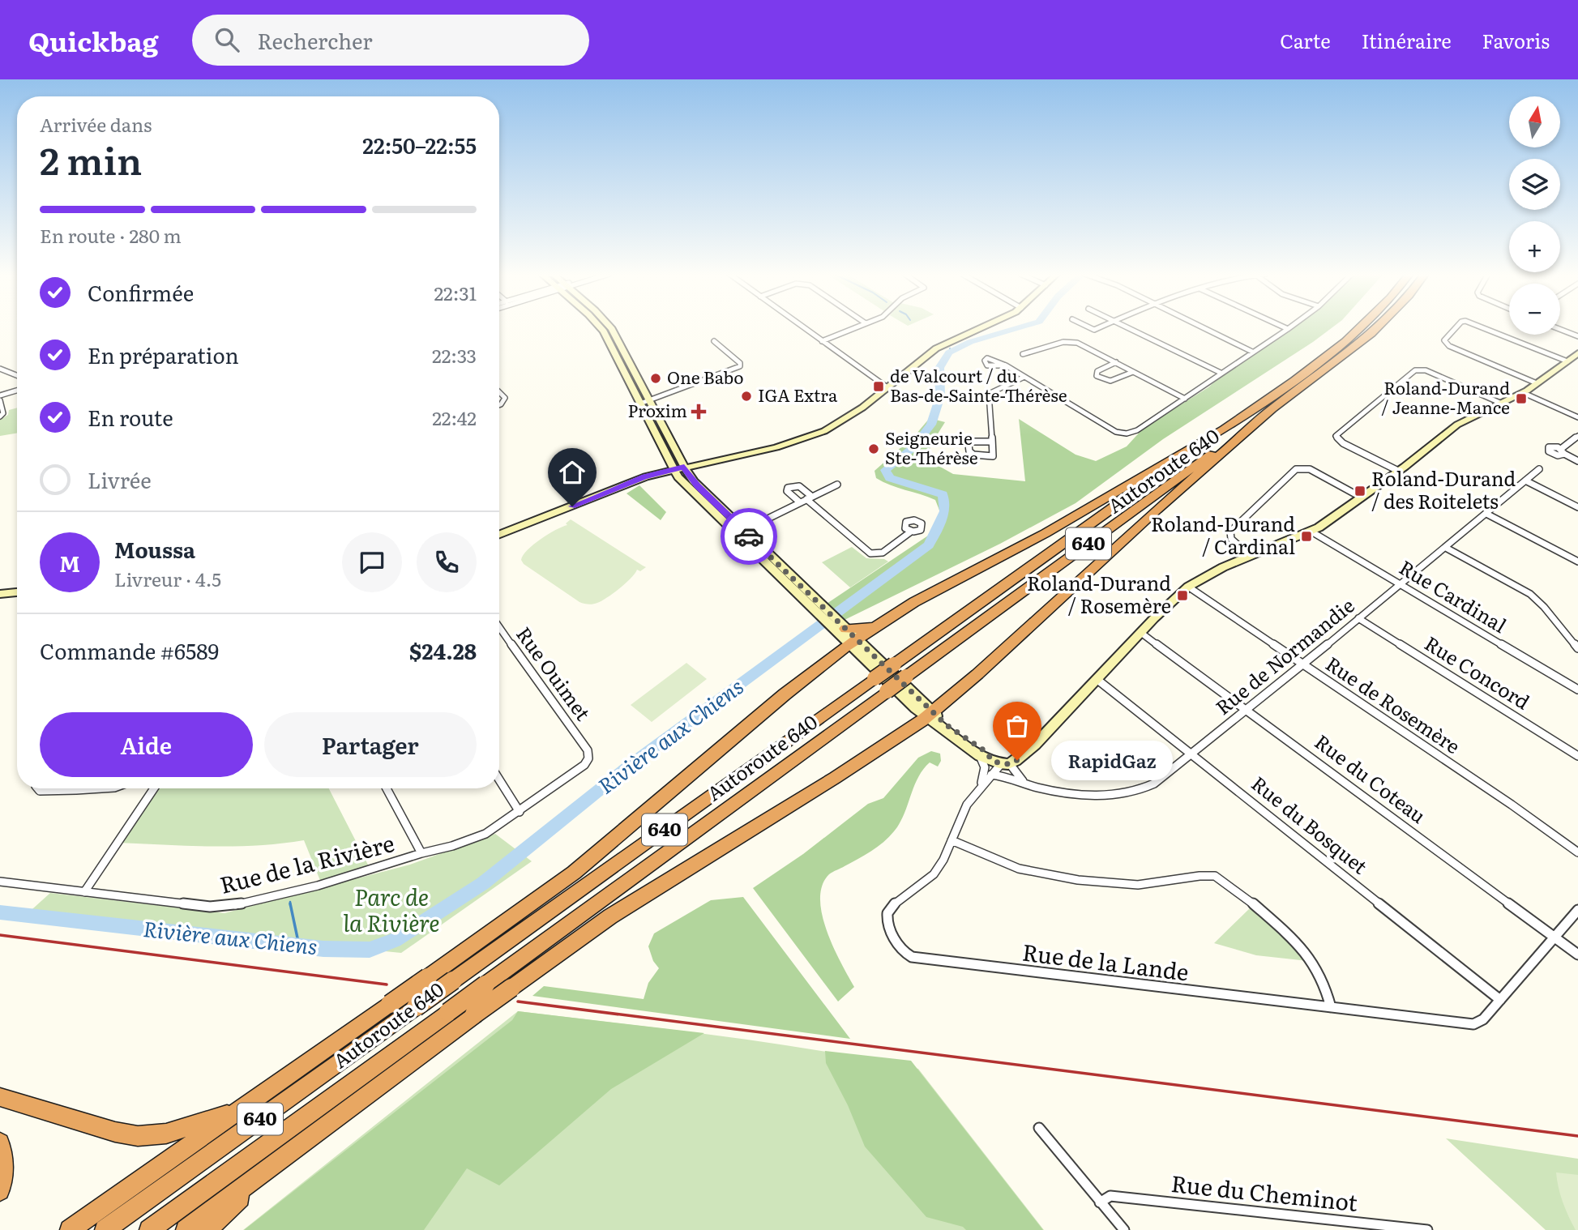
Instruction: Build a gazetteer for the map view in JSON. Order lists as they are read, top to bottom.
{
  "streets": {
    "highway": ["Autoroute 640", "640"],
    "street": [
      "Rue Cardinal",
      "Rue de Normandie",
      "Rue Concord",
      "Rue Ouimet",
      "Rue de Rosemère",
      "Rue du Coteau",
      "Rue du Bosquet",
      "Rue de la Rivière",
      "Rue de la Lande",
      "Rue du Cheminot"
    ]
  },
  "crossings": [
    ["Rue Cardinal", "Rue de Normandie"],
    ["Rue de Normandie", "Rue Concord"],
    ["Rue de Normandie", "Rue de Rosemère"],
    ["Rue de Normandie", "Rue du Coteau"],
    ["Rue de Normandie", "Rue du Bosquet"],
    ["Rue de Normandie", "Rue de la Lande"],
    ["Rue Ouimet", "Rue de la Rivière"],
    ["Rue du Coteau", "Rue de la Lande"],
    ["Rue du Bosquet", "Rue de la Lande"]
  ],
  "water": ["Rivière aux Chiens"],
  "parks": ["Parc de la Rivière"],
  "places": {
    "other": [
      "One Babo",
      "IGA Extra",
      "Seigneurie Ste-Thérèse",
      "RapidGaz"
    ],
    "transit": [
      "de Valcourt / du Bas-de-Sainte-Thérèse",
      "Roland-Durand / Jeanne-Mance",
      "Roland-Durand / des Roitelets",
      "Roland-Durand / Cardinal",
      "Roland-Durand / Rosemère"
    ],
    "health": ["Proxim"]
  },
  "north": "top",
  "page": {
    "header": "Quickbag",
    "search": "Rechercher",
    "nav": ["Carte", "Itinéraire", "Favoris"],
    "map_buttons": ["+", "−"],
    "heading": ["2 min", "Arrivée dans", "22:50–22:55"],
    "panel": [
      "Moussa",
      "Livreur · 4.5",
      "Commande #6589",
      "$24.28"
    ],
    "bar": "En route · 280 m",
    "list": [
      ["Confirmée", "22:31"],
      ["En préparation", "22:33"],
      ["En route", "22:42"],
      "Livrée"
    ],
    "round": "M",
    "buttons": ["Aide", "Partager"],
    "bubble": "RapidGaz"
  }
}
